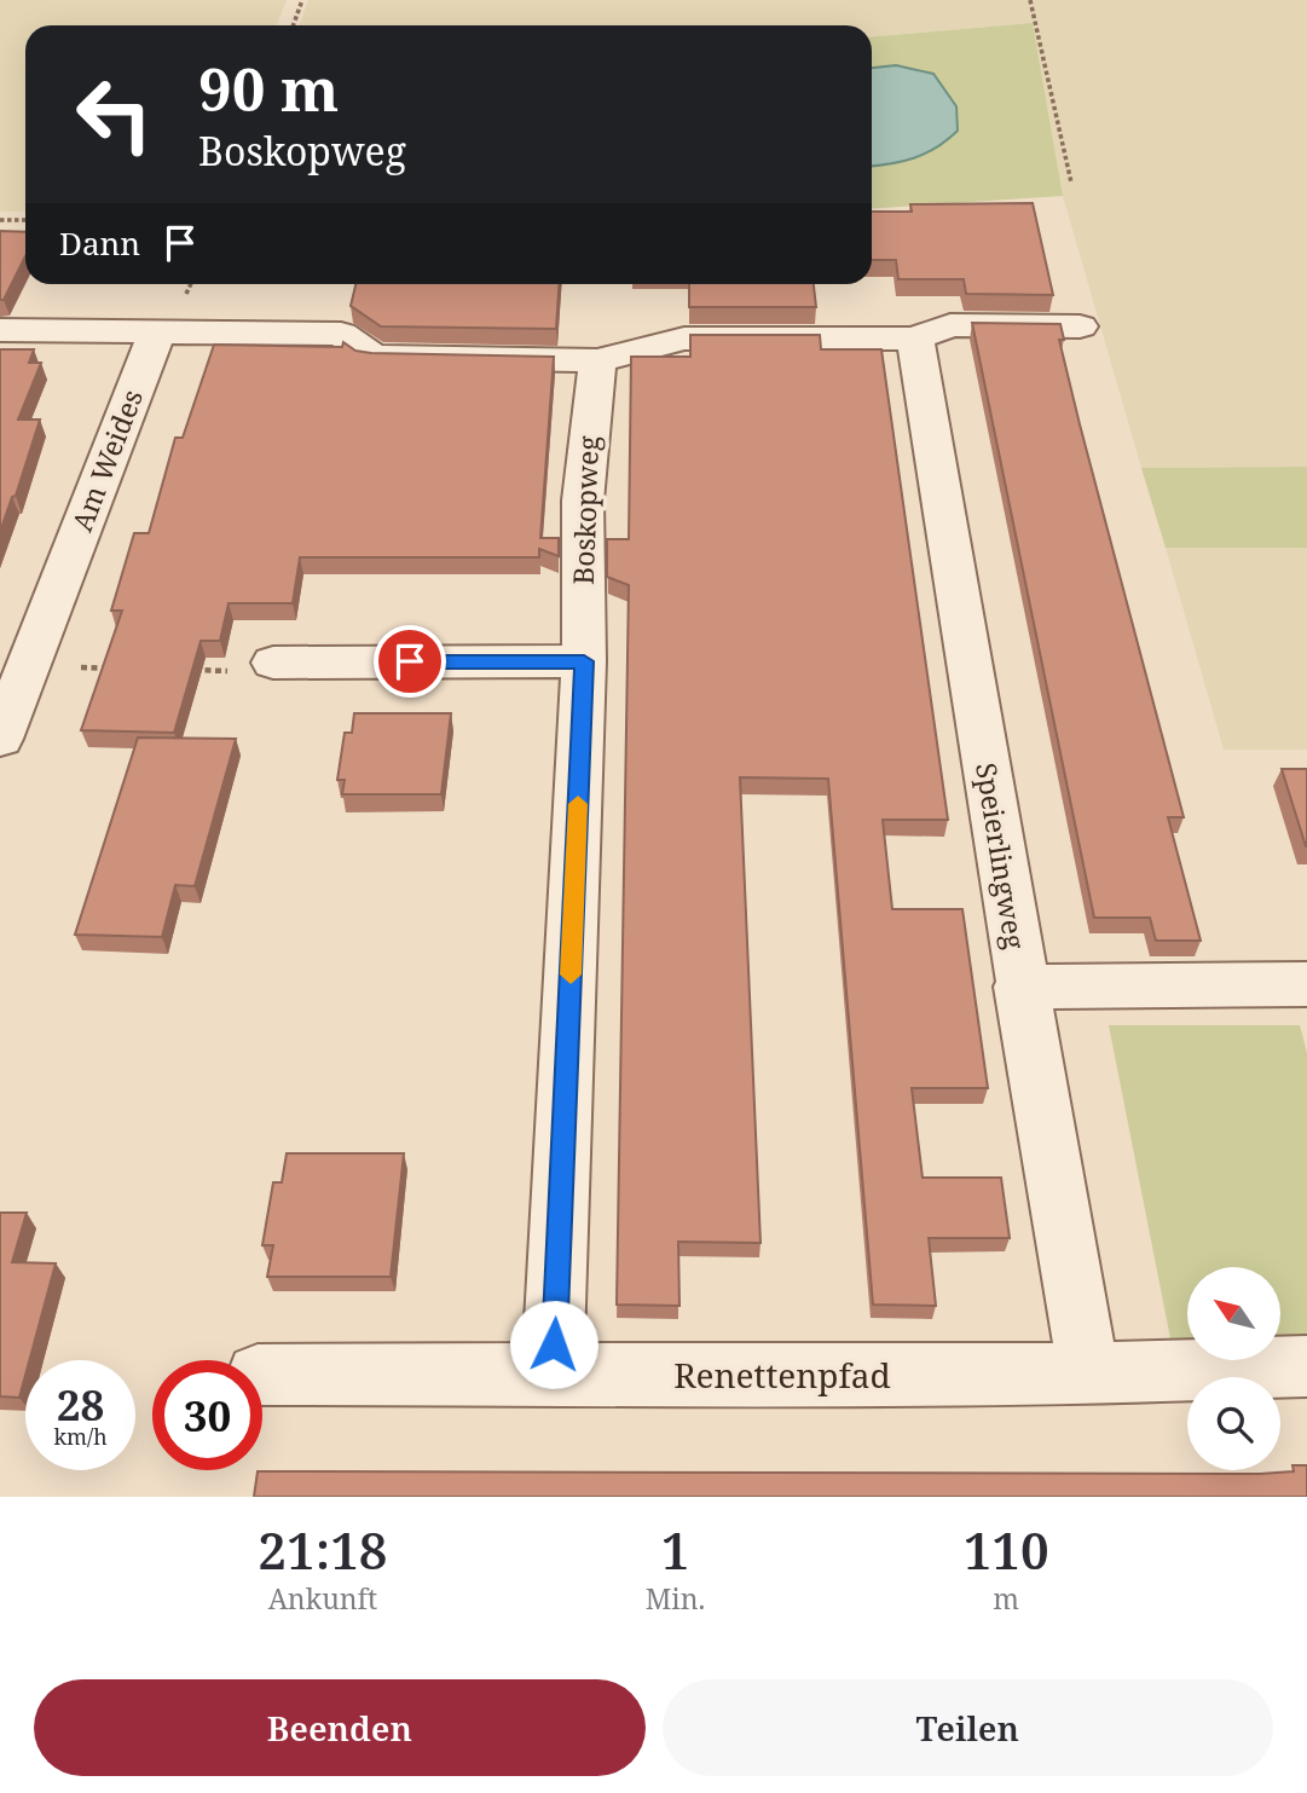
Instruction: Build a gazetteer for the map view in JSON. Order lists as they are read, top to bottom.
{
  "streets": {
    "street": [
      "Am Weides",
      "Boskopweg",
      "Speierlingweg",
      "Renettenpfad"
    ]
  },
  "crossings": [
    ["Boskopweg", "Renettenpfad"],
    ["Speierlingweg", "Renettenpfad"]
  ],
  "north": "top left",
  "page": {
    "turn": ["90 m", "Boskopweg"],
    "then": "Dann",
    "speed": "28 km/h",
    "limit": "30",
    "eta": [
      "21:18",
      "Ankunft",
      "1",
      "Min.",
      "110",
      "m"
    ],
    "buttons": ["Beenden", "Teilen"]
  }
}
